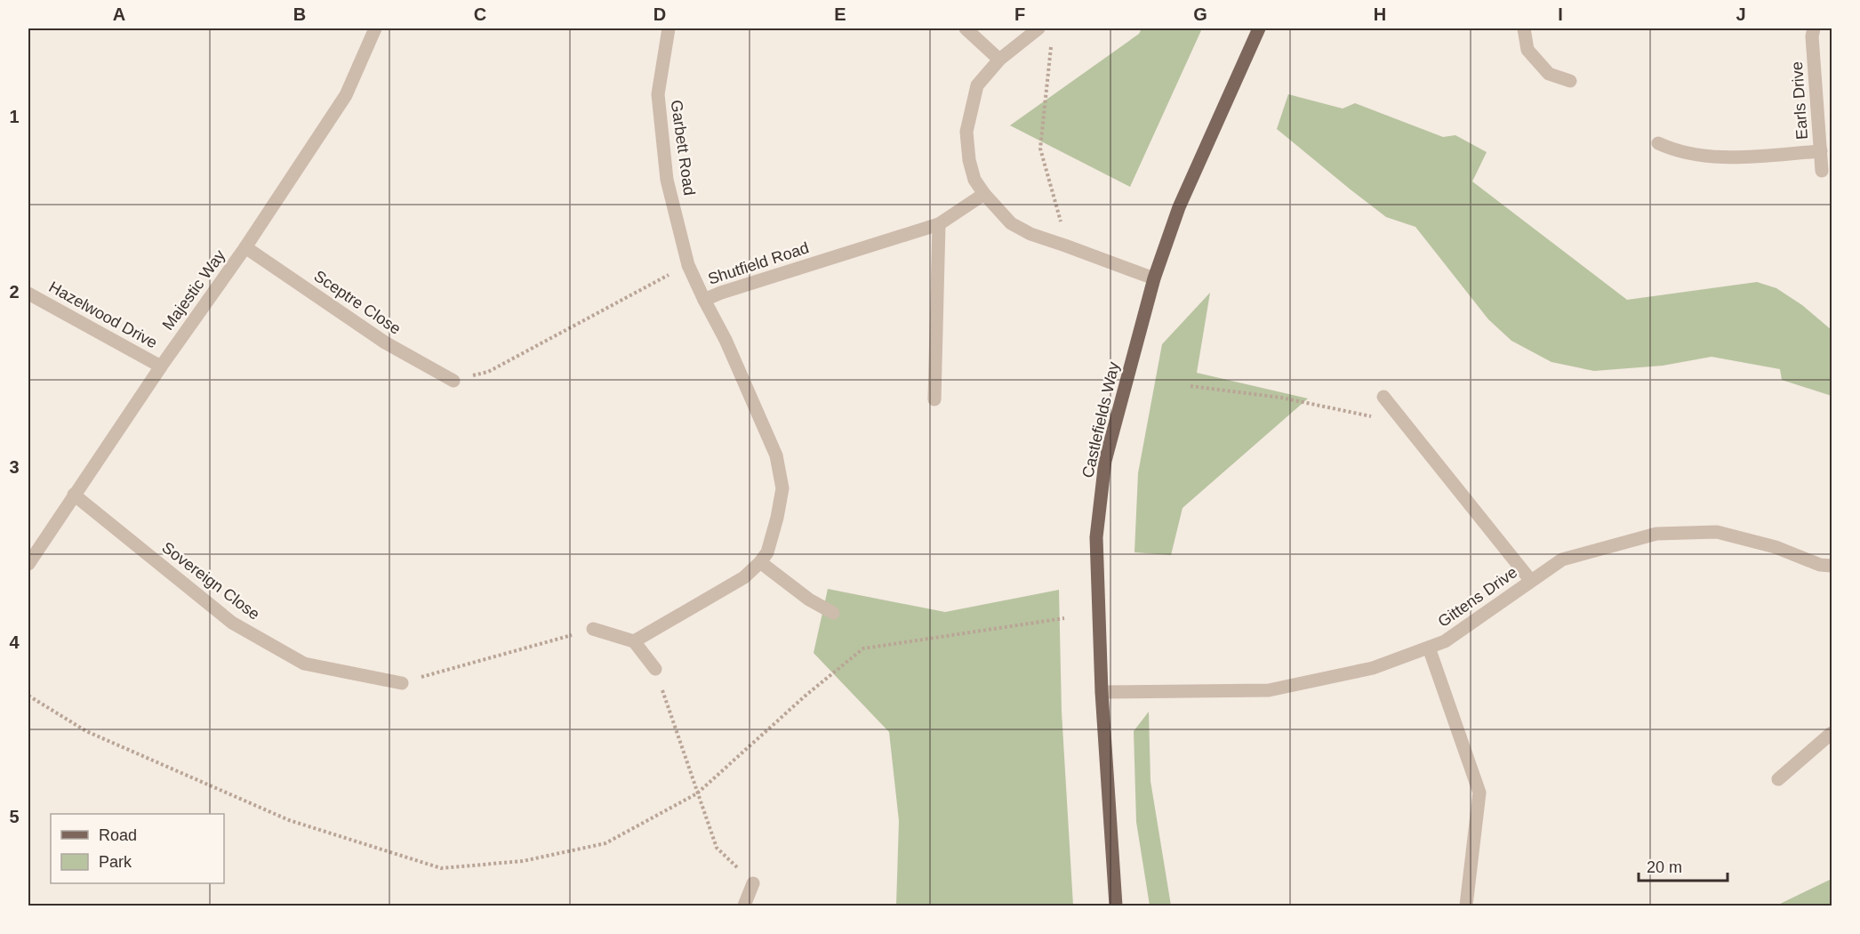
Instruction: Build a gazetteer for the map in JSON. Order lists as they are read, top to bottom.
{
  "streets": {
    "main road": ["Castlefields Way"],
    "street": [
      "Earls Drive",
      "Garbett Road",
      "Shutfield Road",
      "Majestic Way",
      "Sceptre Close",
      "Hazelwood Drive",
      "Sovereign Close",
      "Gittens Drive"
    ]
  },
  "crossings": [
    ["Garbett Road", "Shutfield Road"],
    ["Majestic Way", "Sceptre Close"],
    ["Majestic Way", "Hazelwood Drive"],
    ["Majestic Way", "Sovereign Close"],
    ["Castlefields Way", "Gittens Drive"]
  ],
  "legend": ["Road", "Park"],
  "scale_bar": "20 m",
  "grid": {
    "columns": [
      "A",
      "B",
      "C",
      "D",
      "E",
      "F",
      "G",
      "H",
      "I",
      "J"
    ],
    "rows": [
      "1",
      "2",
      "3",
      "4",
      "5"
    ]
  }
}
